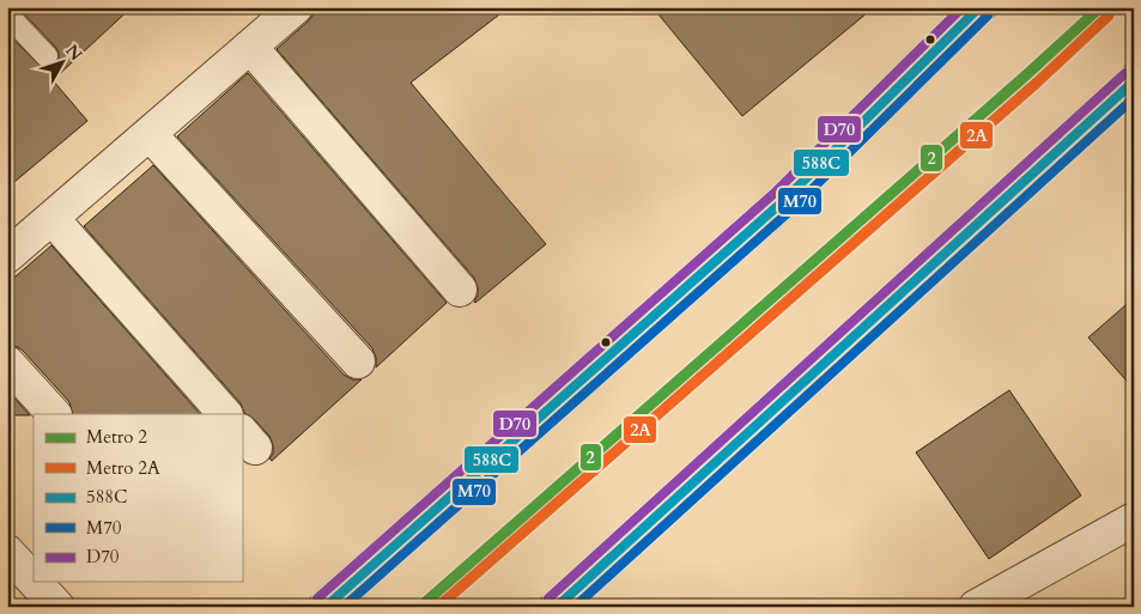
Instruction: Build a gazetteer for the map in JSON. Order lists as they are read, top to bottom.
{
  "lines": [
    "metro line 2",
    "transit line 588C",
    "transit line D70",
    "metro line 2A",
    "transit line M70"
  ],
  "legend": [
    "Metro 2",
    "Metro 2A",
    "588C",
    "M70",
    "D70"
  ],
  "north": "top right"
}
